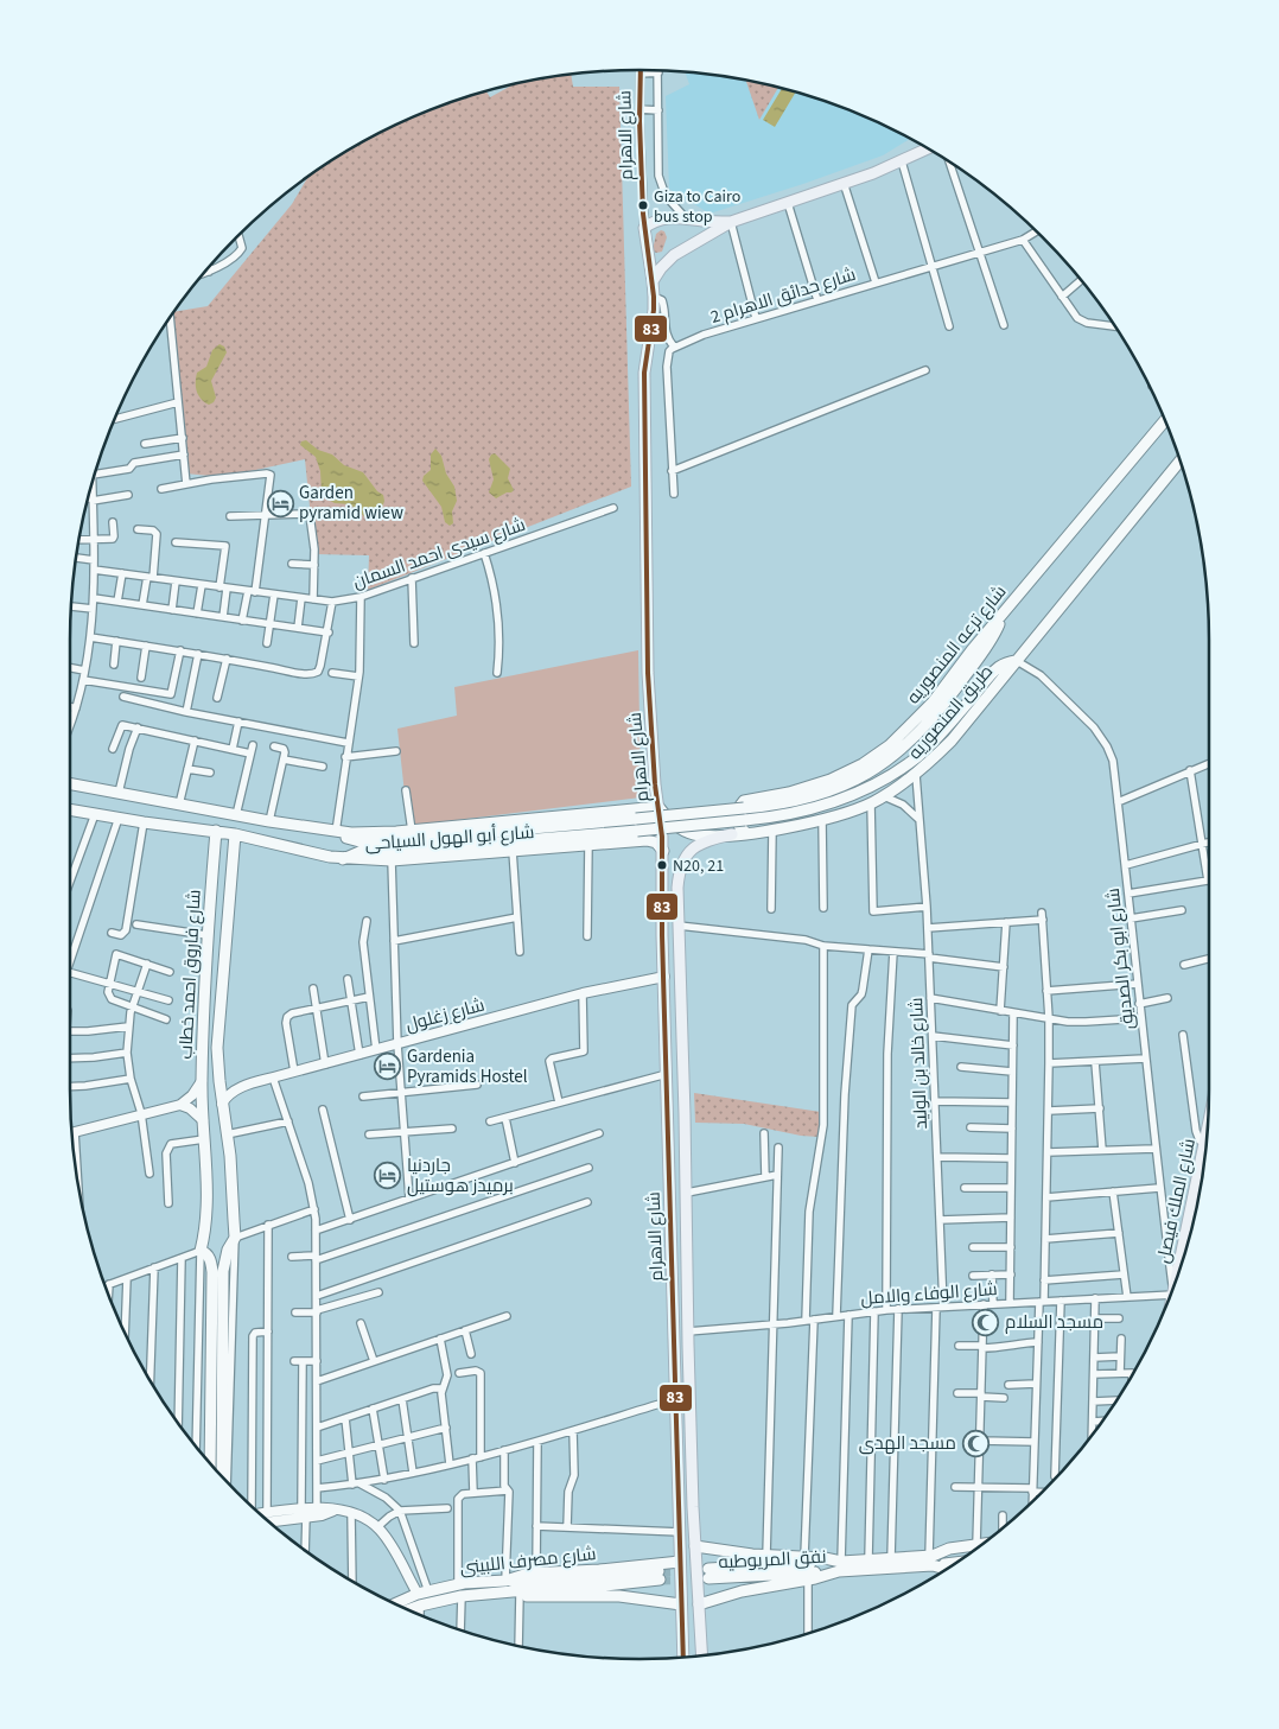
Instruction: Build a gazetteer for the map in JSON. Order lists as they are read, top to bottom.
{
  "streets": {
    "main road": [
      "شارع الاهرام",
      "شارع ترعه المنصوريه",
      "طريق المنصوريه",
      "شارع أبو الهول السياحى",
      "شارع فاروق احمد خطاب",
      "شارع الملك فيصل",
      "نفق المريوطيه",
      "شارع مصرف اللبينى"
    ],
    "street": [
      "شارع حدائق الاهرام 2",
      "شارع سيدى احمد السمان",
      "شارع ابو بكر الصديق",
      "شارع زغلول",
      "شارع خالد بن الوليد",
      "شارع الوفاء والامل"
    ]
  },
  "crossings": [
    ["شارع الاهرام", "طريق المنصوريه"],
    ["شارع الاهرام", "شارع أبو الهول السياحى"],
    ["شارع الاهرام", "شارع زغلول"],
    ["شارع الاهرام", "شارع الوفاء والامل"],
    ["شارع الاهرام", "شارع مصرف اللبينى"],
    ["شارع ترعه المنصوريه", "طريق المنصوريه"],
    ["طريق المنصوريه", "شارع أبو الهول السياحى"],
    ["طريق المنصوريه", "شارع ابو بكر الصديق"],
    ["طريق المنصوريه", "شارع خالد بن الوليد"],
    ["شارع أبو الهول السياحى", "شارع فاروق احمد خطاب"],
    ["شارع خالد بن الوليد", "شارع الوفاء والامل"]
  ],
  "places": {
    "other": ["Giza to Cairo bus stop", "N20, 21"],
    "hotel": ["Garden pyramid wiew", "Gardenia Pyramids Hostel", "جاردنيا برميدز هوستيل"],
    "mosque": ["مسجد السلام", "مسجد الهدى"]
  },
  "lines": ["transit line 83"]
}
